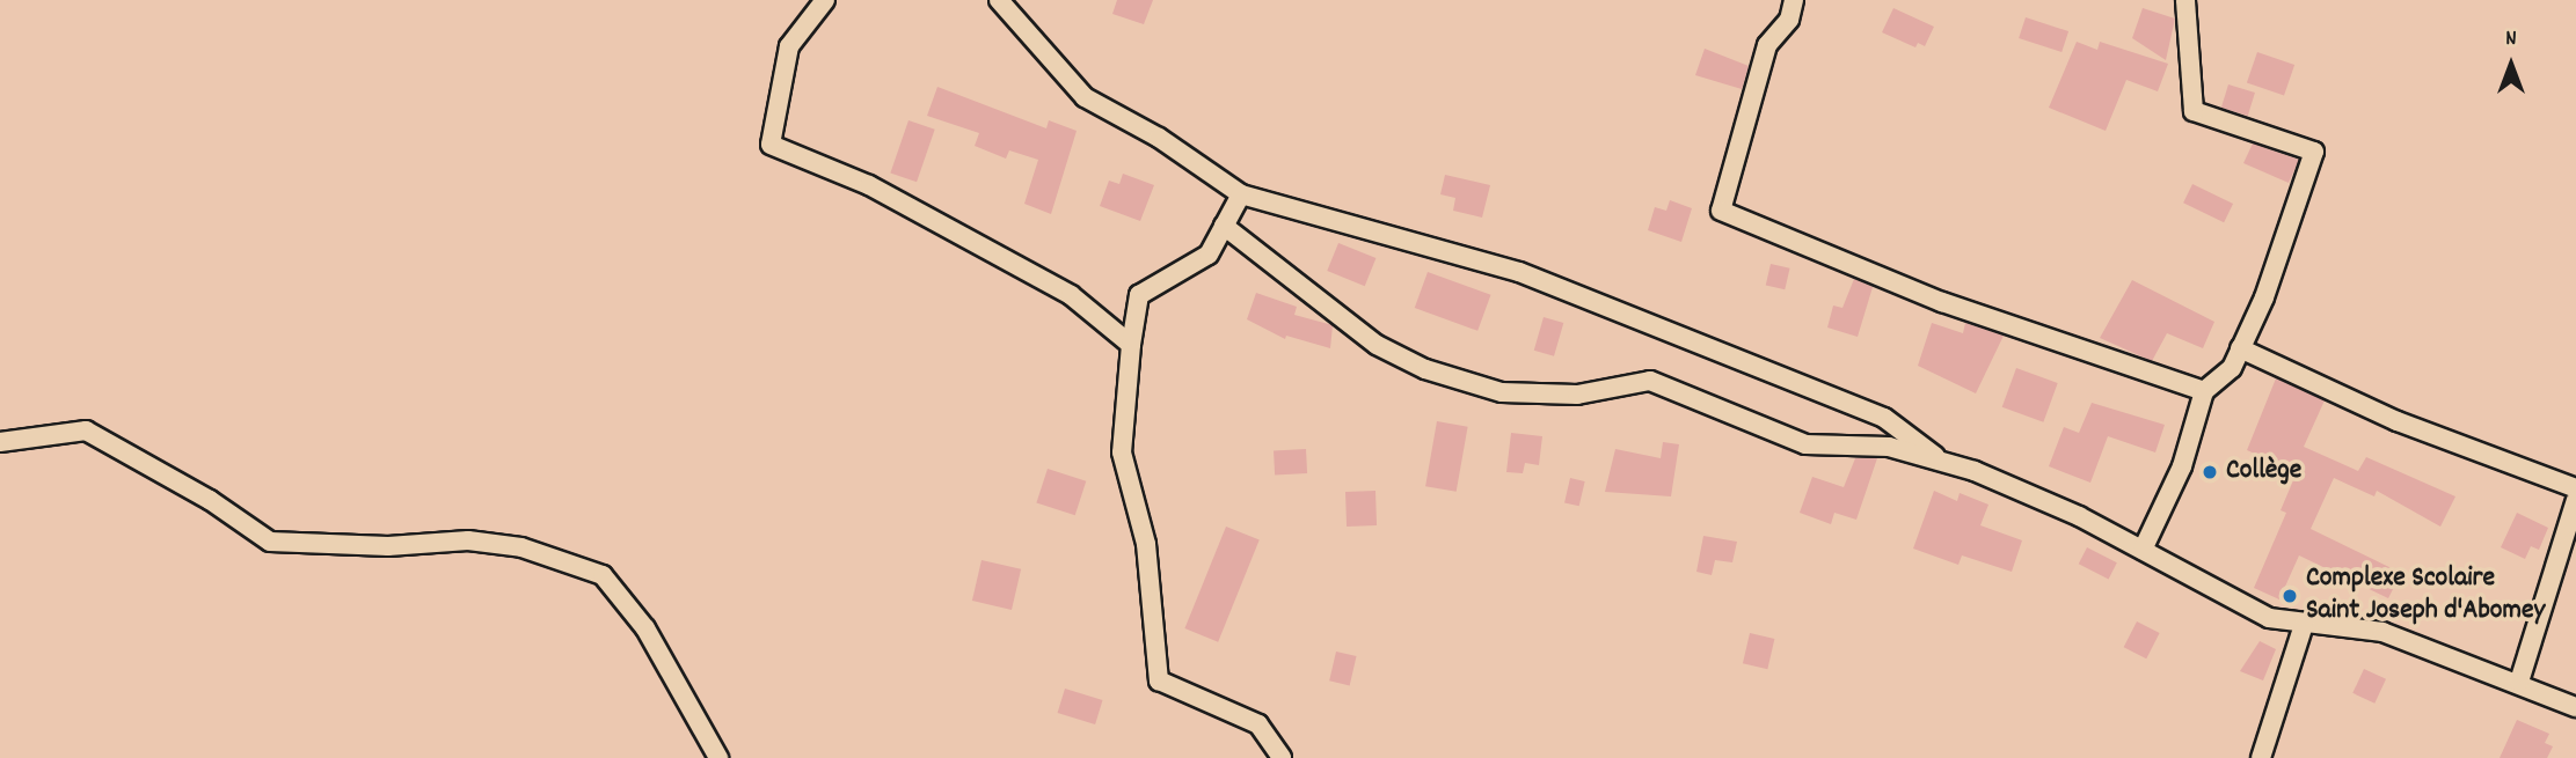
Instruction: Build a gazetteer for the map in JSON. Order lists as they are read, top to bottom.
{
  "places": ["Collège", "Complexe Scolaire Saint Joseph d'Abomey"],
  "north": "top"
}
